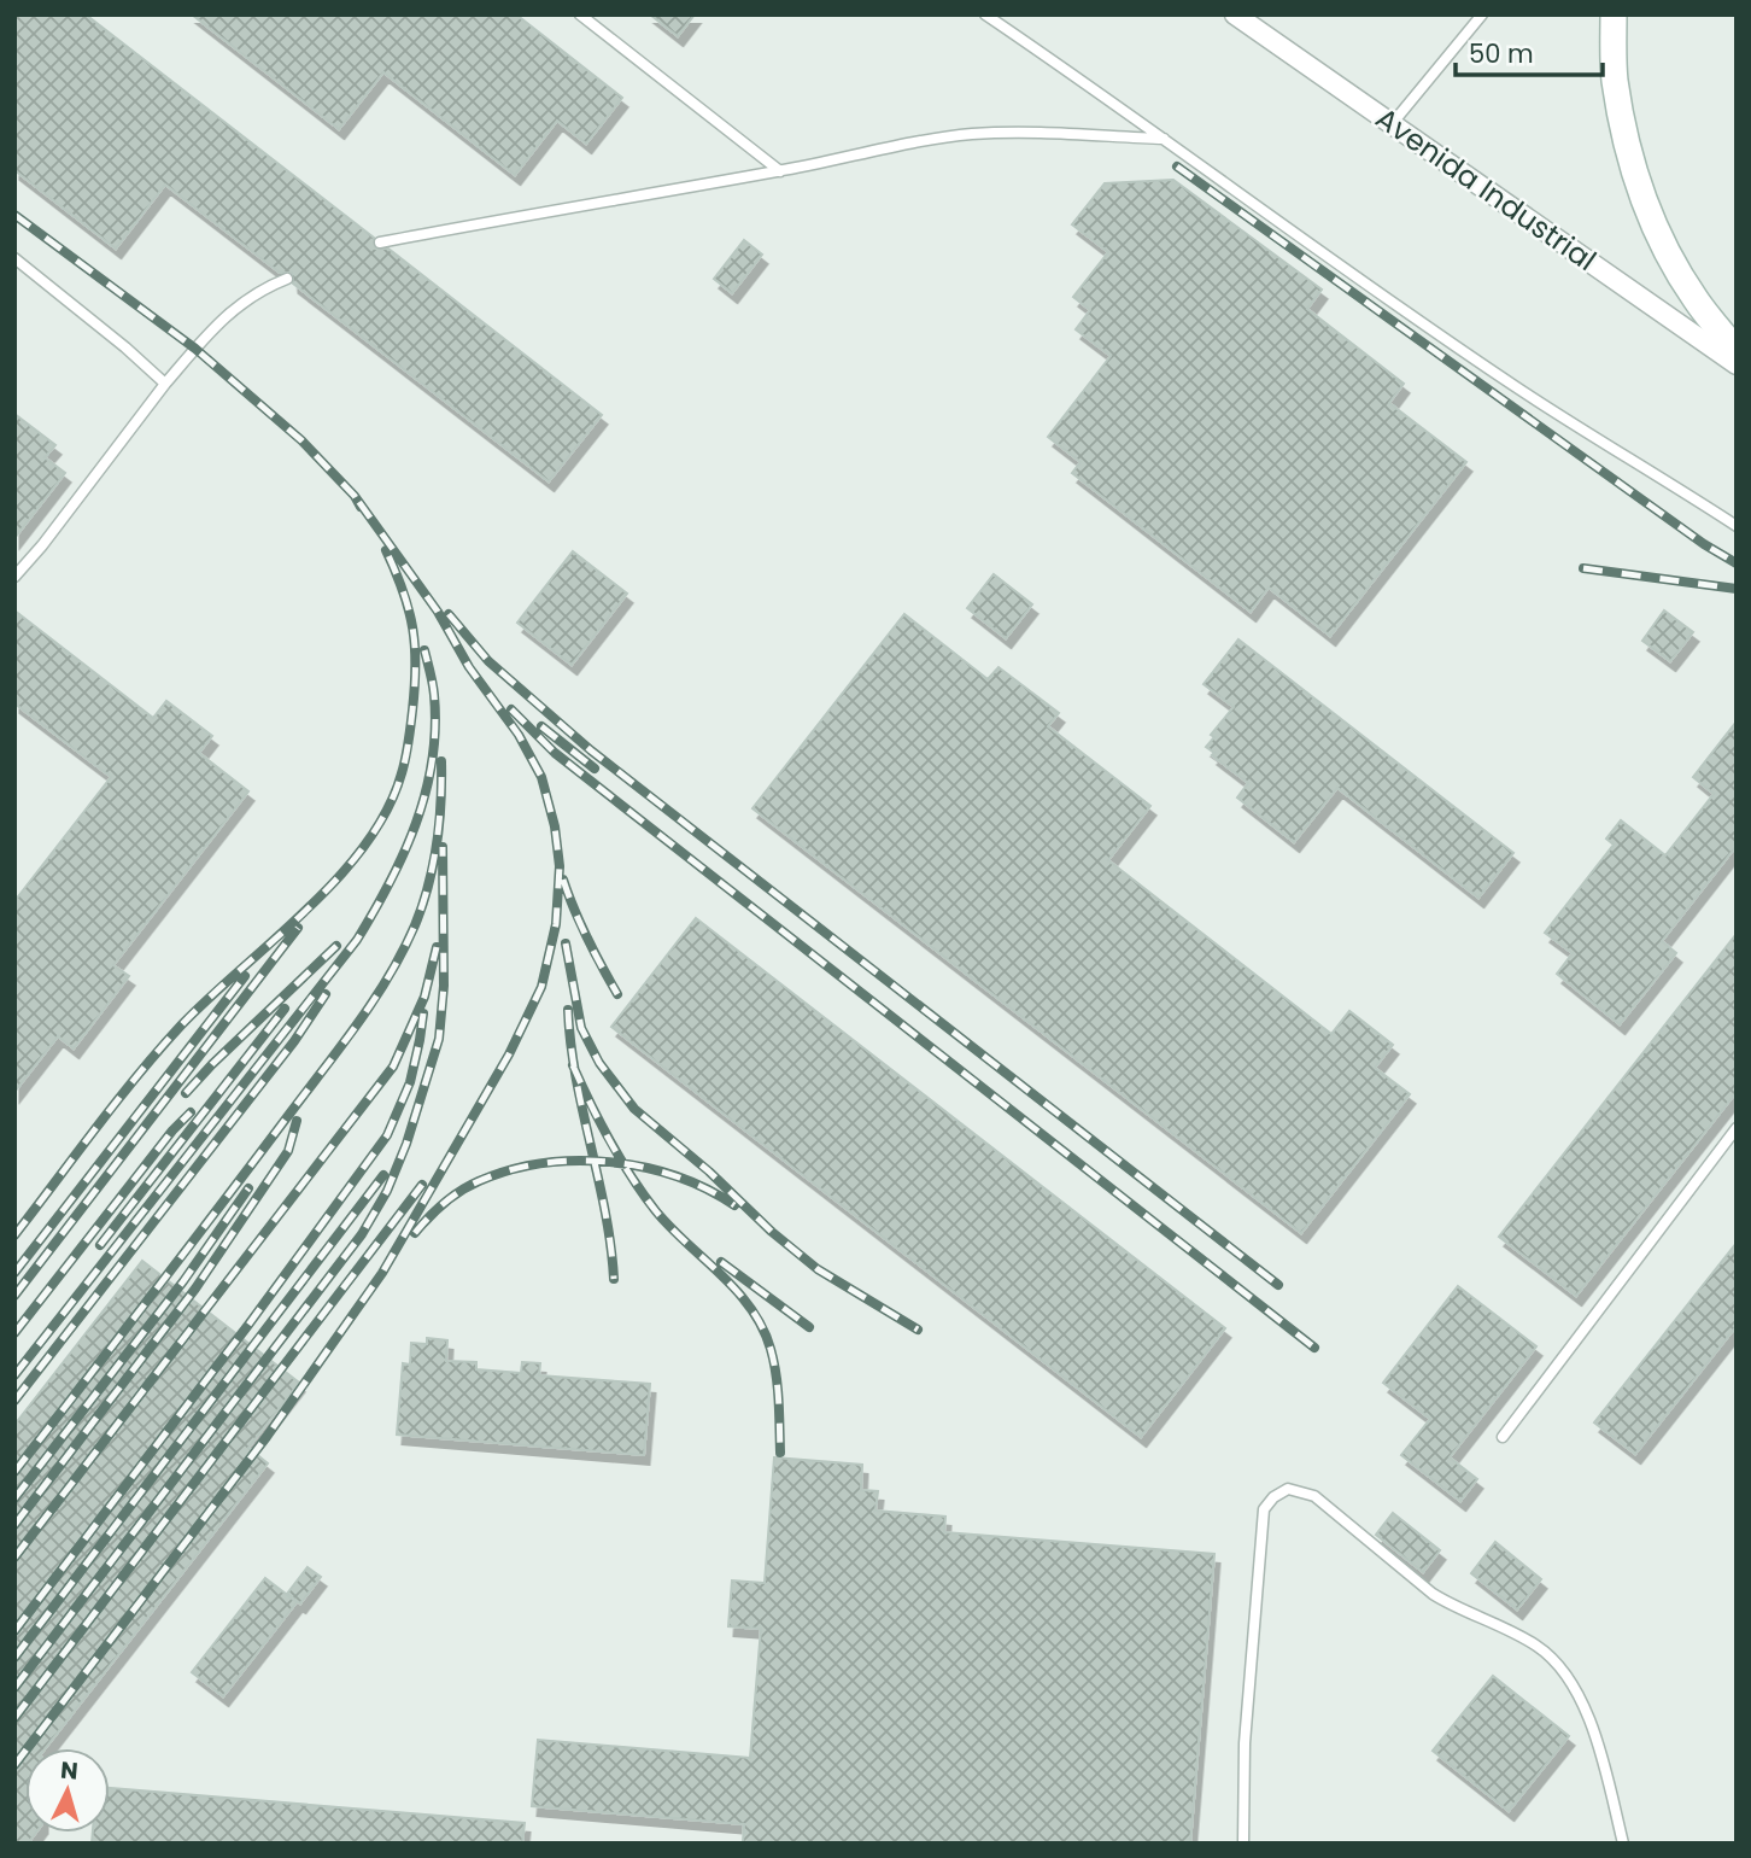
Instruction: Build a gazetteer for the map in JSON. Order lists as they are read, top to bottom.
{
  "streets": {
    "street": ["Avenida Industrial"]
  },
  "scale_bar": "50 m",
  "north": "top"
}
